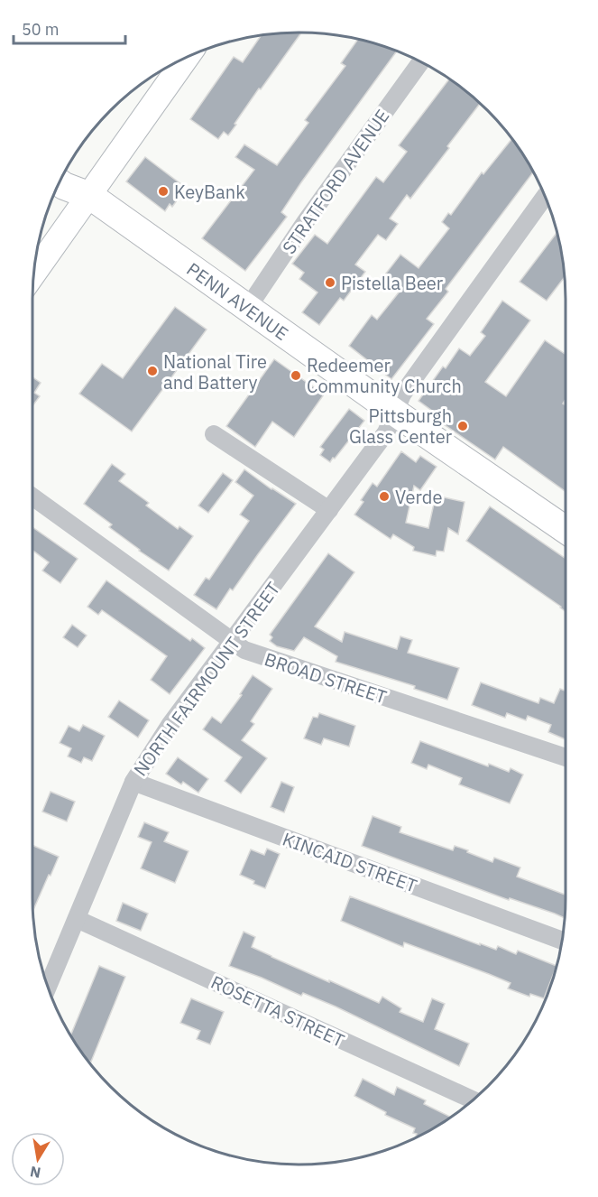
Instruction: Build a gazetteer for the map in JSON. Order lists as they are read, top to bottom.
{
  "streets": {
    "main road": ["PENN AVENUE"],
    "street": [
      "STRATFORD AVENUE",
      "BROAD STREET",
      "NORTH FAIRMOUNT STREET",
      "KINCAID STREET",
      "ROSETTA STREET"
    ]
  },
  "crossings": [
    ["STRATFORD AVENUE", "PENN AVENUE"],
    ["PENN AVENUE", "NORTH FAIRMOUNT STREET"],
    ["BROAD STREET", "NORTH FAIRMOUNT STREET"],
    ["NORTH FAIRMOUNT STREET", "KINCAID STREET"],
    ["NORTH FAIRMOUNT STREET", "ROSETTA STREET"]
  ],
  "places": [
    "KeyBank",
    "Pistella Beer",
    "National Tire and Battery",
    "Redeemer Community Church",
    "Pittsburgh Glass Center",
    "Verde"
  ],
  "scale_bar": "50 m",
  "north": "bottom"
}
